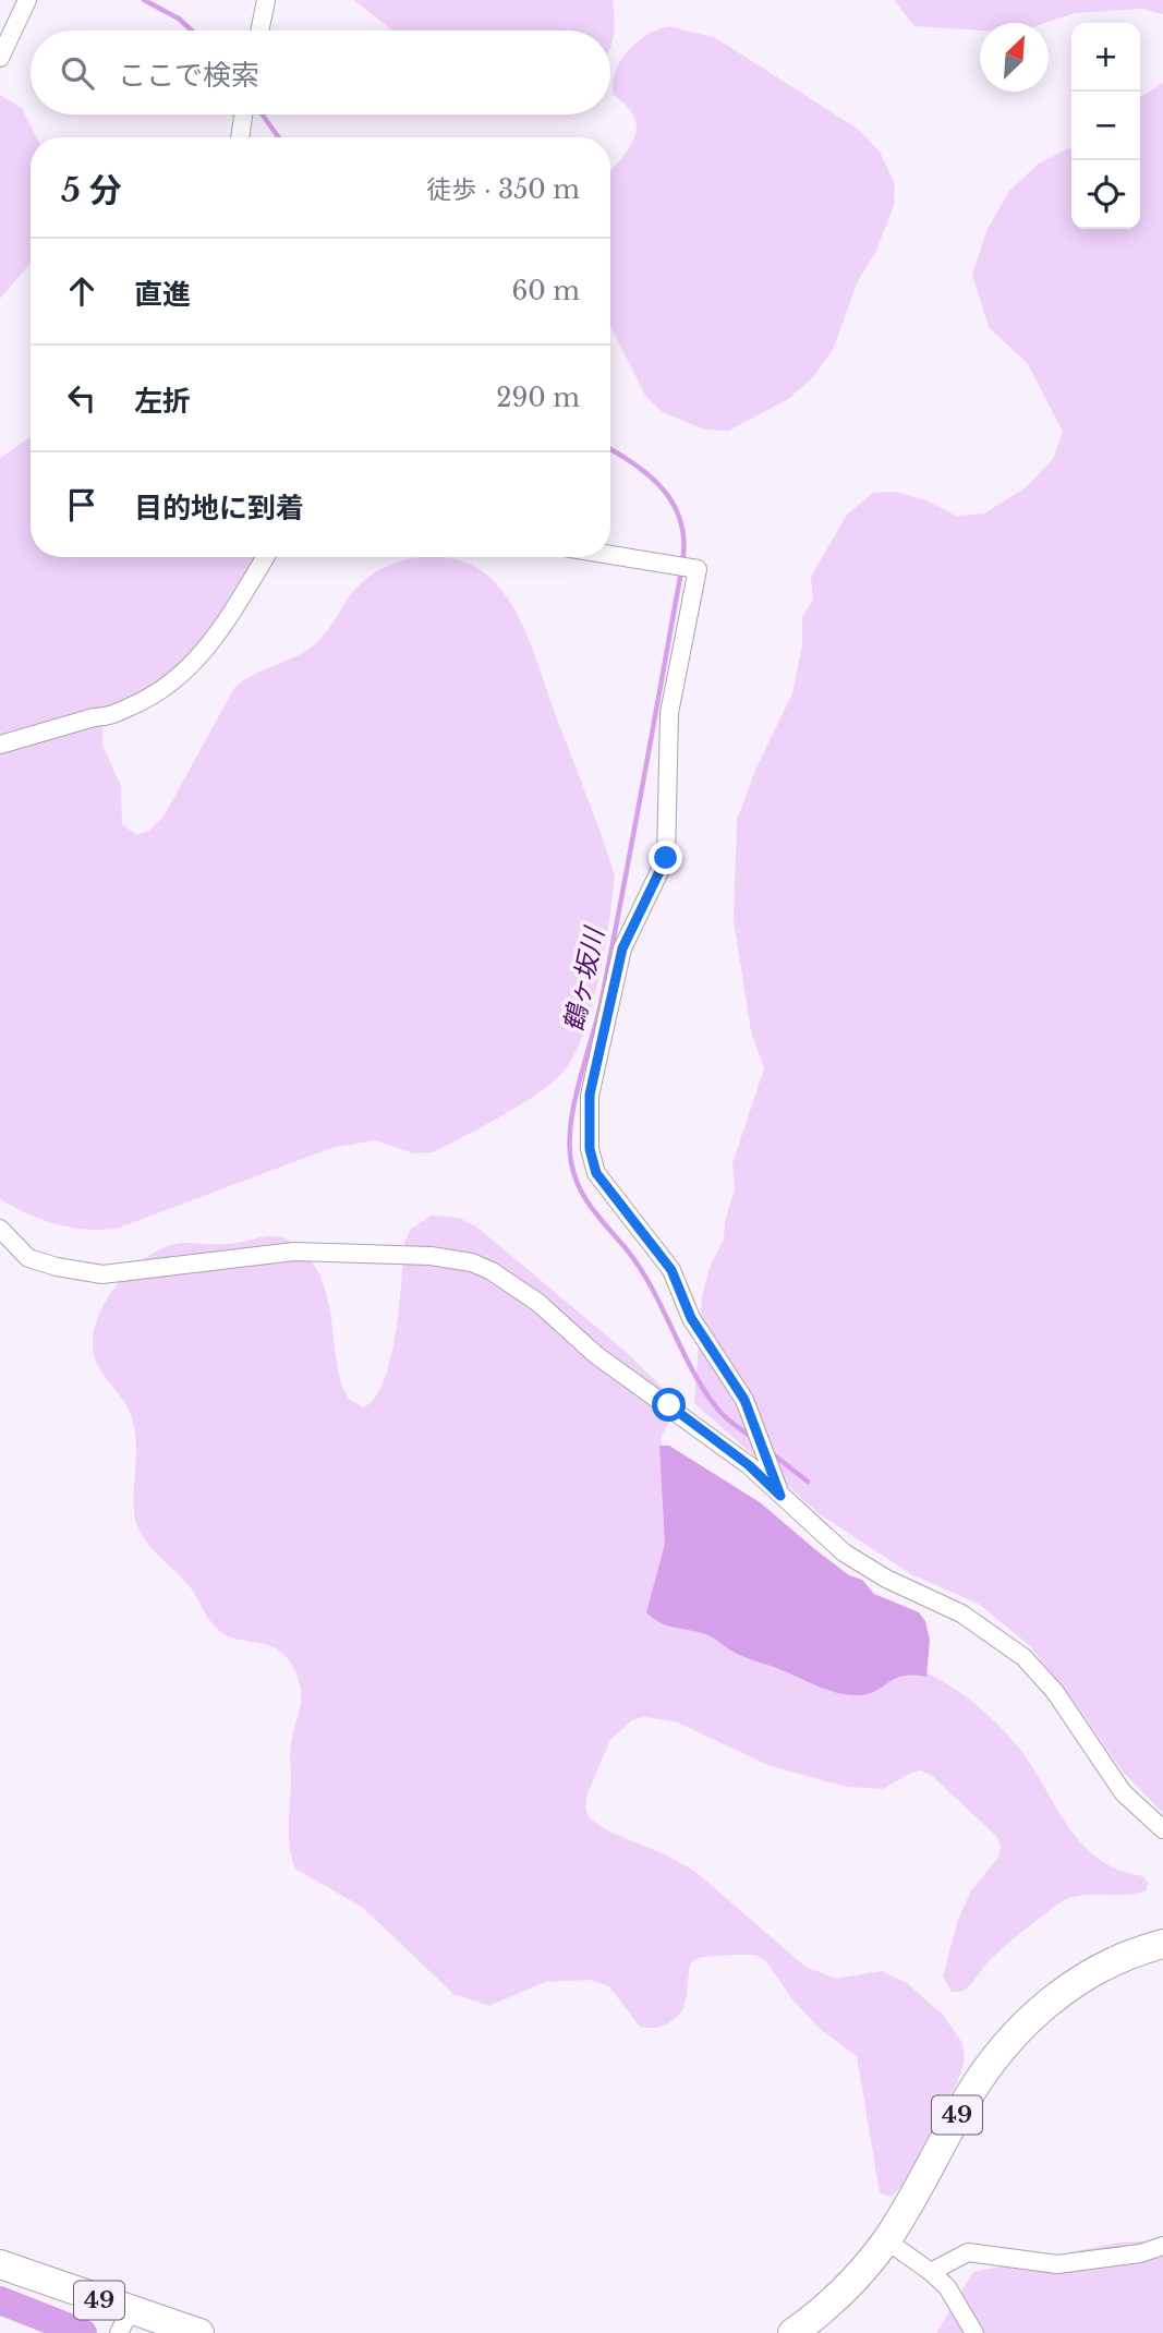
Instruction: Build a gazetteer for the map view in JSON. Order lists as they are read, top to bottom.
{
  "streets": {
    "main road": ["49"]
  },
  "water": ["鶴ヶ坂川"],
  "north": "top right",
  "page": {
    "map_buttons": ["+", "−"],
    "search": "ここで検索",
    "heading": ["5 分", "徒歩 · 350 m"],
    "list": [
      ["直進", "60 m"],
      ["左折", "290 m"],
      "目的地に到着"
    ]
  }
}
